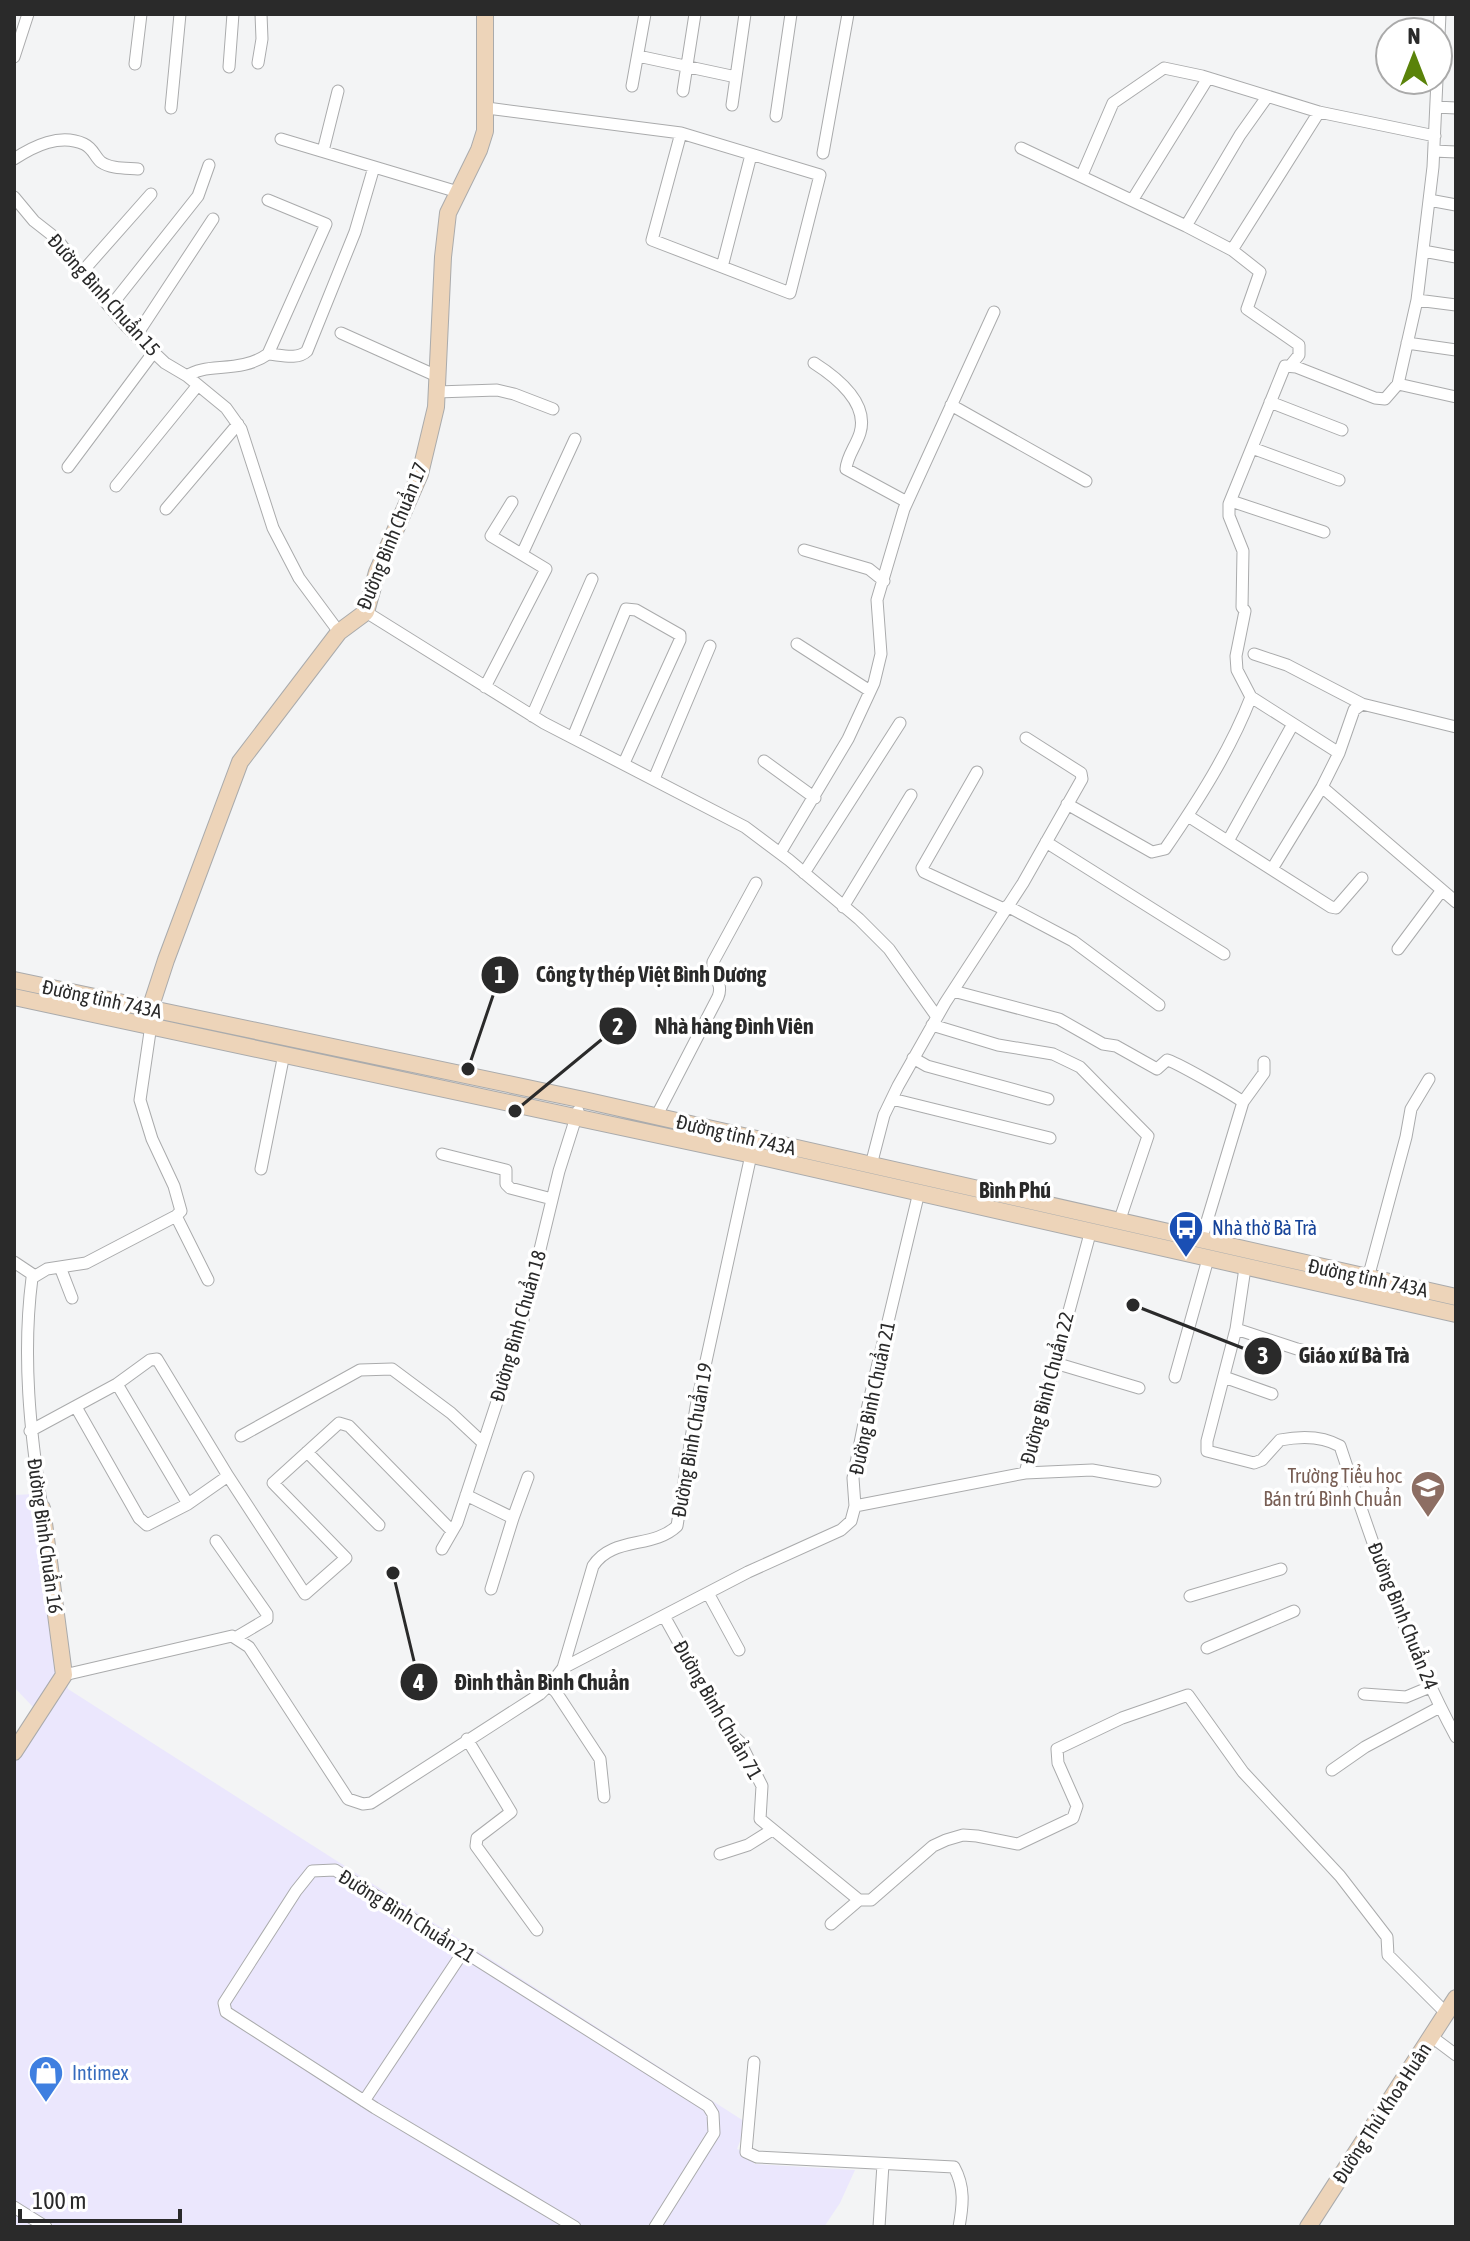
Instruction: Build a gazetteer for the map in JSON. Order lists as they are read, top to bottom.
{
  "streets": {
    "main road": [
      "Đường Bình Chuẩn 17",
      "Đường tỉnh 743A",
      "Đường Bình Chuẩn 16",
      "Đường Thủ Khoa Huân"
    ],
    "street": [
      "Đường Bình Chuẩn 15",
      "Đường Bình Chuẩn 18",
      "Đường Bình Chuẩn 22",
      "Đường Bình Chuẩn 21",
      "Đường Bình Chuẩn 19",
      "Đường Bình Chuẩn 24",
      "Đường Bình Chuẩn 71"
    ]
  },
  "crossings": [
    ["Đường Bình Chuẩn 15", "Đường Bình Chuẩn 17"],
    ["Đường Bình Chuẩn 17", "Đường tỉnh 743A"],
    ["Đường tỉnh 743A", "Đường Bình Chuẩn 18"],
    ["Đường tỉnh 743A", "Đường Bình Chuẩn 22"],
    ["Đường tỉnh 743A", "Đường Bình Chuẩn 21"],
    ["Đường tỉnh 743A", "Đường Bình Chuẩn 19"],
    ["Đường tỉnh 743A", "Đường Bình Chuẩn 24"],
    ["Đường Bình Chuẩn 22", "Đường Bình Chuẩn 21"]
  ],
  "districts": ["Bình Phú"],
  "places": {
    "other": [
      "Công ty thép Việt Bình Dương",
      "Nhà hàng Đình Viên",
      "Giáo xứ Bà Trà",
      "Đình thần Bình Chuẩn"
    ],
    "bus stop": ["Nhà thờ Bà Trà"],
    "school or university": ["Trường Tiểu học Bán trú Bình Chuẩn"],
    "shop": ["Intimex"]
  },
  "scale_bar": "100 m",
  "north": "top"
}
